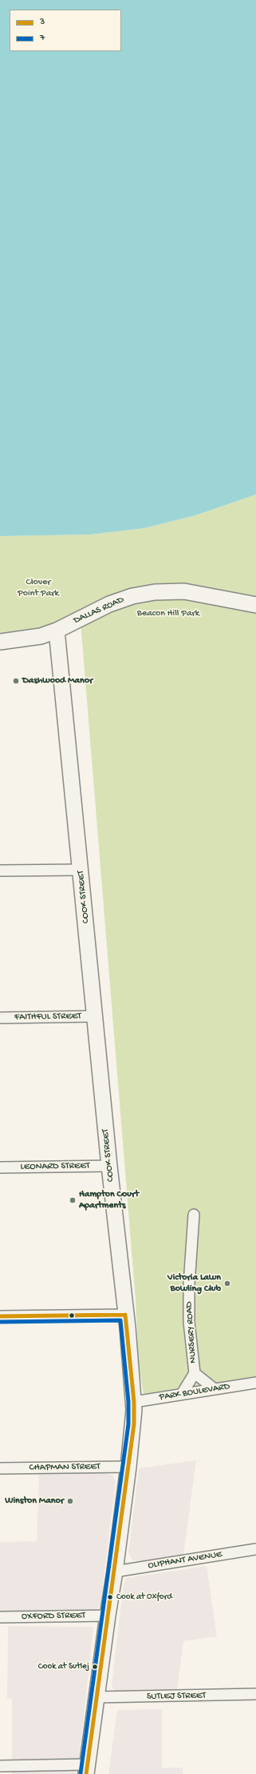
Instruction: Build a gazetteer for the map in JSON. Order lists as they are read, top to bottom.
{
  "streets": {
    "main road": ["DALLAS ROAD", "COOK STREET"],
    "street": [
      "FAITHFUL STREET",
      "LEONARD STREET",
      "NURSERY ROAD",
      "PARK BOULEVARD",
      "CHAPMAN STREET",
      "OLIPHANT AVENUE",
      "OXFORD STREET",
      "SUTLEJ STREET"
    ]
  },
  "crossings": [
    ["DALLAS ROAD", "COOK STREET"],
    ["COOK STREET", "FAITHFUL STREET"],
    ["COOK STREET", "LEONARD STREET"],
    ["COOK STREET", "PARK BOULEVARD"],
    ["COOK STREET", "CHAPMAN STREET"],
    ["COOK STREET", "OLIPHANT AVENUE"],
    ["COOK STREET", "OXFORD STREET"],
    ["COOK STREET", "SUTLEJ STREET"],
    ["NURSERY ROAD", "PARK BOULEVARD"]
  ],
  "parks": ["Clover Point Park", "Beacon Hill Park"],
  "places": [
    "Dashwood Manor",
    "Hampton Court Apartments",
    "Victoria Lawn Bowling Club",
    "Winston Manor",
    "Cook at Oxford",
    "Cook at Sutlej"
  ],
  "lines": ["transit line 3", "transit line 7"],
  "legend": ["3", "7"]
}
